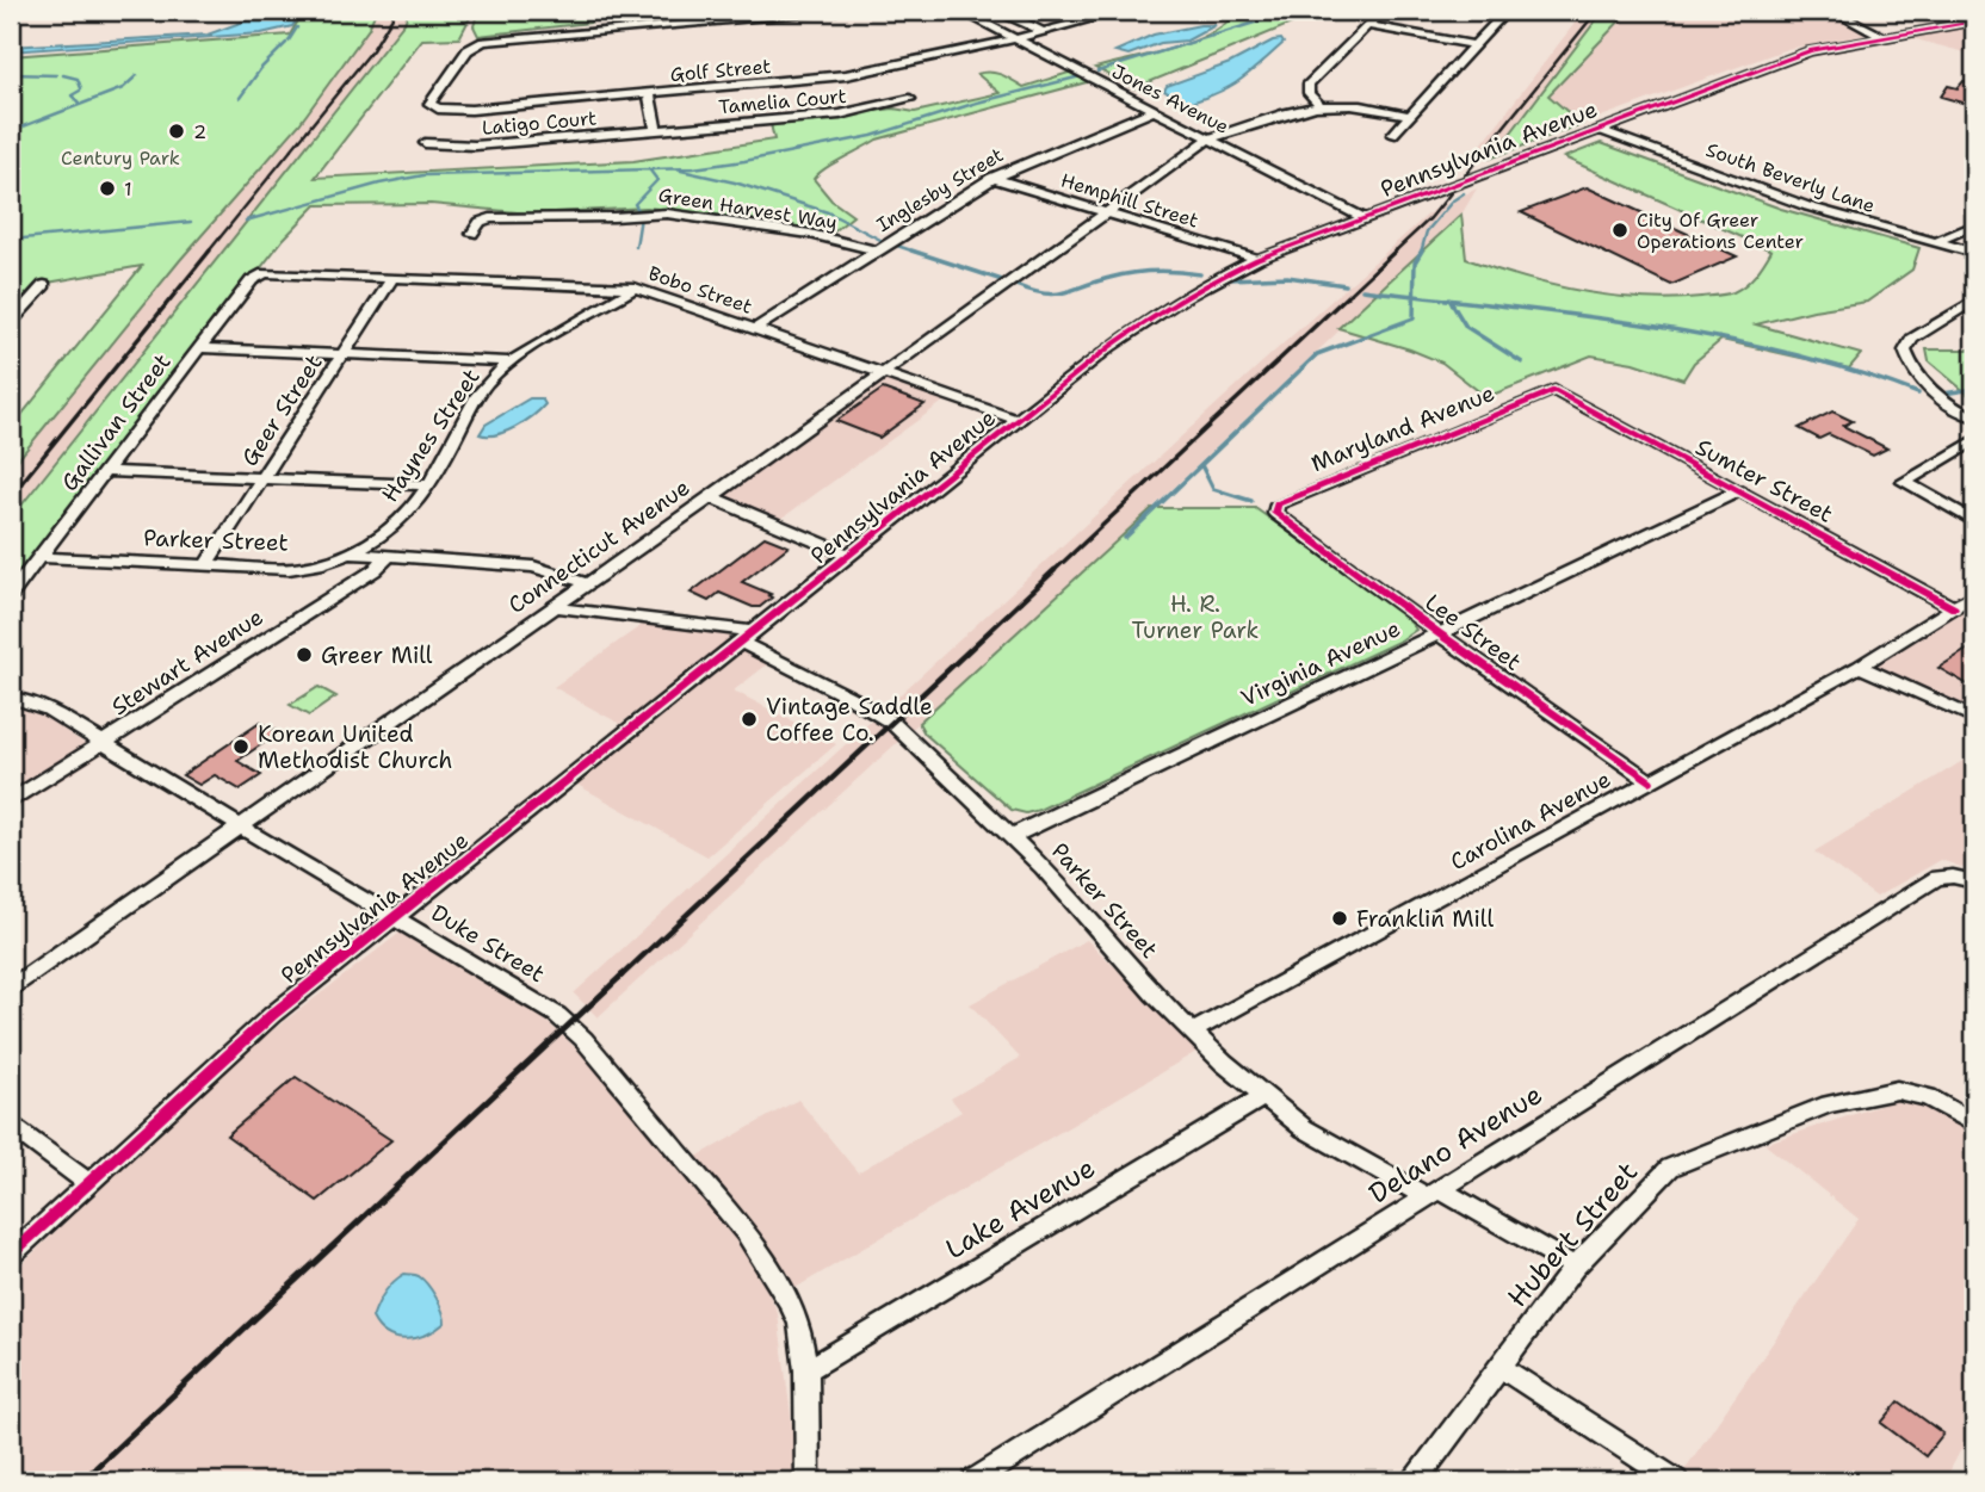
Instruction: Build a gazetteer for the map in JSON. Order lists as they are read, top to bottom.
{
  "streets": {
    "street": [
      "Golf Street",
      "Jones Avenue",
      "Tamelia Court",
      "Latigo Court",
      "Pennsylvania Avenue",
      "South Beverly Lane",
      "Inglesby Street",
      "Hemphill Street",
      "Green Harvest Way",
      "Bobo Street",
      "Geer Street",
      "Gallivan Street",
      "Maryland Avenue",
      "Haynes Street",
      "Sumter Street",
      "Parker Street",
      "Connecticut Avenue",
      "Lee Street",
      "Stewart Avenue",
      "Virginia Avenue",
      "Carolina Avenue",
      "Duke Street",
      "Delano Avenue",
      "Lake Avenue",
      "Hubert Street"
    ]
  },
  "crossings": [
    ["Golf Street", "Jones Avenue"],
    ["Jones Avenue", "Pennsylvania Avenue"],
    ["Jones Avenue", "Inglesby Street"],
    ["Jones Avenue", "Connecticut Avenue"],
    ["Tamelia Court", "Latigo Court"],
    ["Pennsylvania Avenue", "South Beverly Lane"],
    ["Pennsylvania Avenue", "Hemphill Street"],
    ["Pennsylvania Avenue", "Bobo Street"],
    ["Pennsylvania Avenue", "Parker Street"],
    ["Pennsylvania Avenue", "Duke Street"],
    ["Inglesby Street", "Hemphill Street"],
    ["Inglesby Street", "Green Harvest Way"],
    ["Inglesby Street", "Bobo Street"],
    ["Hemphill Street", "Connecticut Avenue"],
    ["Bobo Street", "Geer Street"],
    ["Bobo Street", "Gallivan Street"],
    ["Bobo Street", "Haynes Street"],
    ["Bobo Street", "Connecticut Avenue"],
    ["Geer Street", "Parker Street"],
    ["Gallivan Street", "Parker Street"],
    ["Maryland Avenue", "Sumter Street"],
    ["Maryland Avenue", "Lee Street"],
    ["Haynes Street", "Parker Street"],
    ["Sumter Street", "Virginia Avenue"],
    ["Sumter Street", "Carolina Avenue"],
    ["Parker Street", "Connecticut Avenue"],
    ["Parker Street", "Stewart Avenue"],
    ["Parker Street", "Virginia Avenue"],
    ["Parker Street", "Carolina Avenue"],
    ["Parker Street", "Delano Avenue"],
    ["Parker Street", "Lake Avenue"],
    ["Parker Street", "Hubert Street"],
    ["Connecticut Avenue", "Duke Street"],
    ["Lee Street", "Virginia Avenue"],
    ["Lee Street", "Carolina Avenue"],
    ["Stewart Avenue", "Duke Street"],
    ["Duke Street", "Lake Avenue"]
  ],
  "parks": ["Century Park", "H. R. Turner Park"],
  "places": [
    "2",
    "1",
    "City Of Greer Operations Center",
    "Greer Mill",
    "Vintage Saddle Coffee Co.",
    "Korean United Methodist Church",
    "Franklin Mill"
  ]
}
